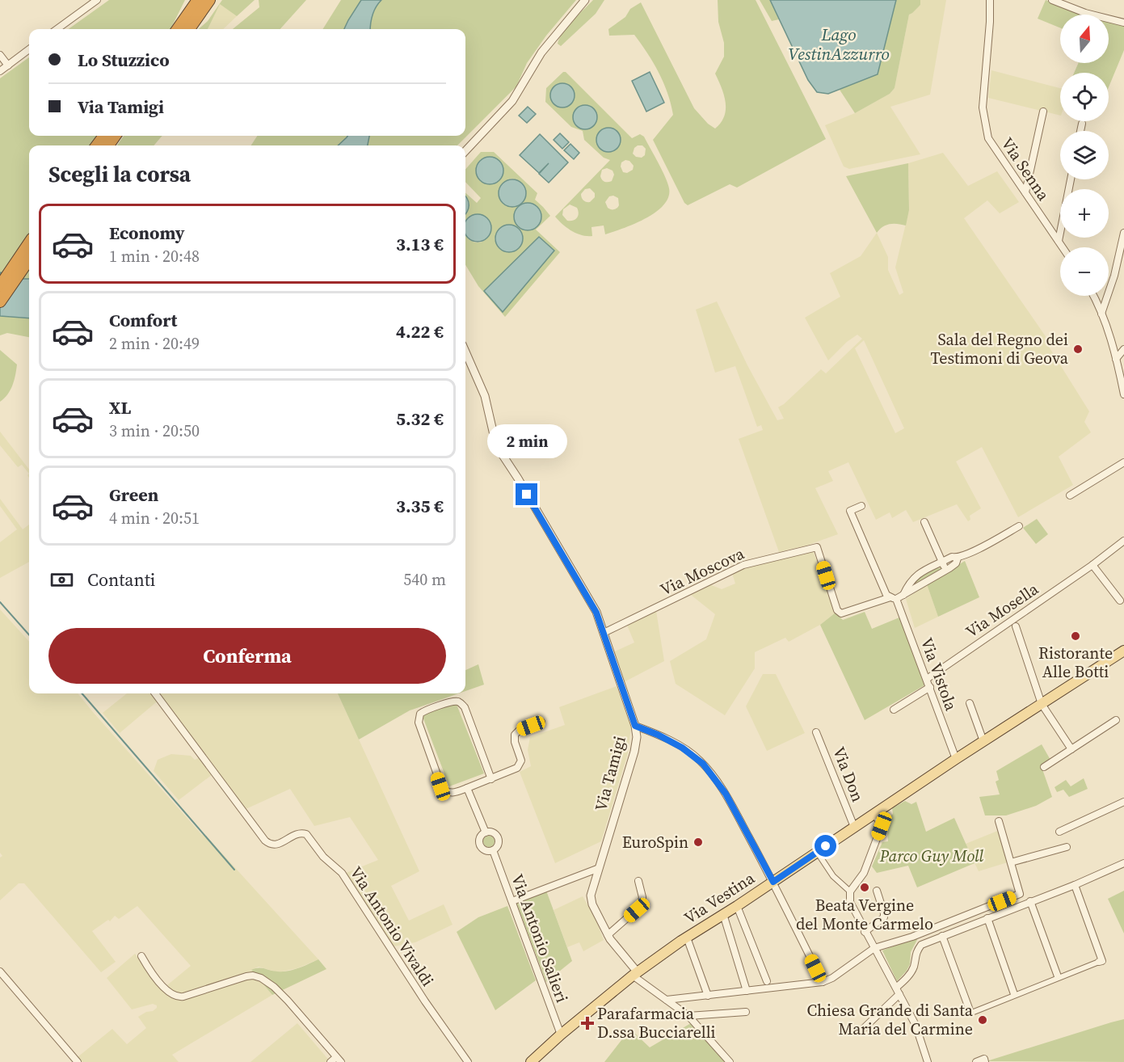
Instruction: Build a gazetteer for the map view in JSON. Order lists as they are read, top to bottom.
{
  "streets": {
    "main road": ["Via Vestina"],
    "street": [
      "Via Senna",
      "Via Moscova",
      "Via Mosella",
      "Via Vistola",
      "Via Tamigi",
      "Via Don",
      "Via Antonio Vivaldi",
      "Via Antonio Salieri"
    ]
  },
  "crossings": [
    ["Via Moscova", "Via Vistola"],
    ["Via Moscova", "Via Tamigi"],
    ["Via Mosella", "Via Vistola"],
    ["Via Vistola", "Via Vestina"],
    ["Via Tamigi", "Via Vestina"],
    ["Via Don", "Via Vestina"],
    ["Via Vestina", "Via Antonio Salieri"]
  ],
  "water": ["Lago VestinAzzurro"],
  "parks": ["Parco Guy Moll"],
  "places": {
    "other": [
      "Sala del Regno dei Testimoni di Geova",
      "Ristorante Alle Botti",
      "EuroSpin",
      "Beata Vergine del Monte Carmelo",
      "Chiesa Grande di Santa Maria del Carmine"
    ],
    "health": ["Parafarmacia D.ssa Bucciarelli"]
  },
  "north": "top",
  "page": {
    "map_buttons": ["+", "−"],
    "banner": ["Lo Stuzzico", "Via Tamigi"],
    "heading": "Scegli la corsa",
    "list": [
      {
        "name": "Economy",
        "note": "1 min · 20:48",
        "value": "3.13 €"
      },
      {
        "name": "Comfort",
        "note": "2 min · 20:49",
        "value": "4.22 €"
      },
      {
        "name": "XL",
        "note": "3 min · 20:50",
        "value": "5.32 €"
      },
      {
        "name": "Green",
        "note": "4 min · 20:51",
        "value": "3.35 €"
      }
    ],
    "bubble": "2 min",
    "pay": ["Contanti", "540 m"],
    "buttons": "Conferma"
  }
}
